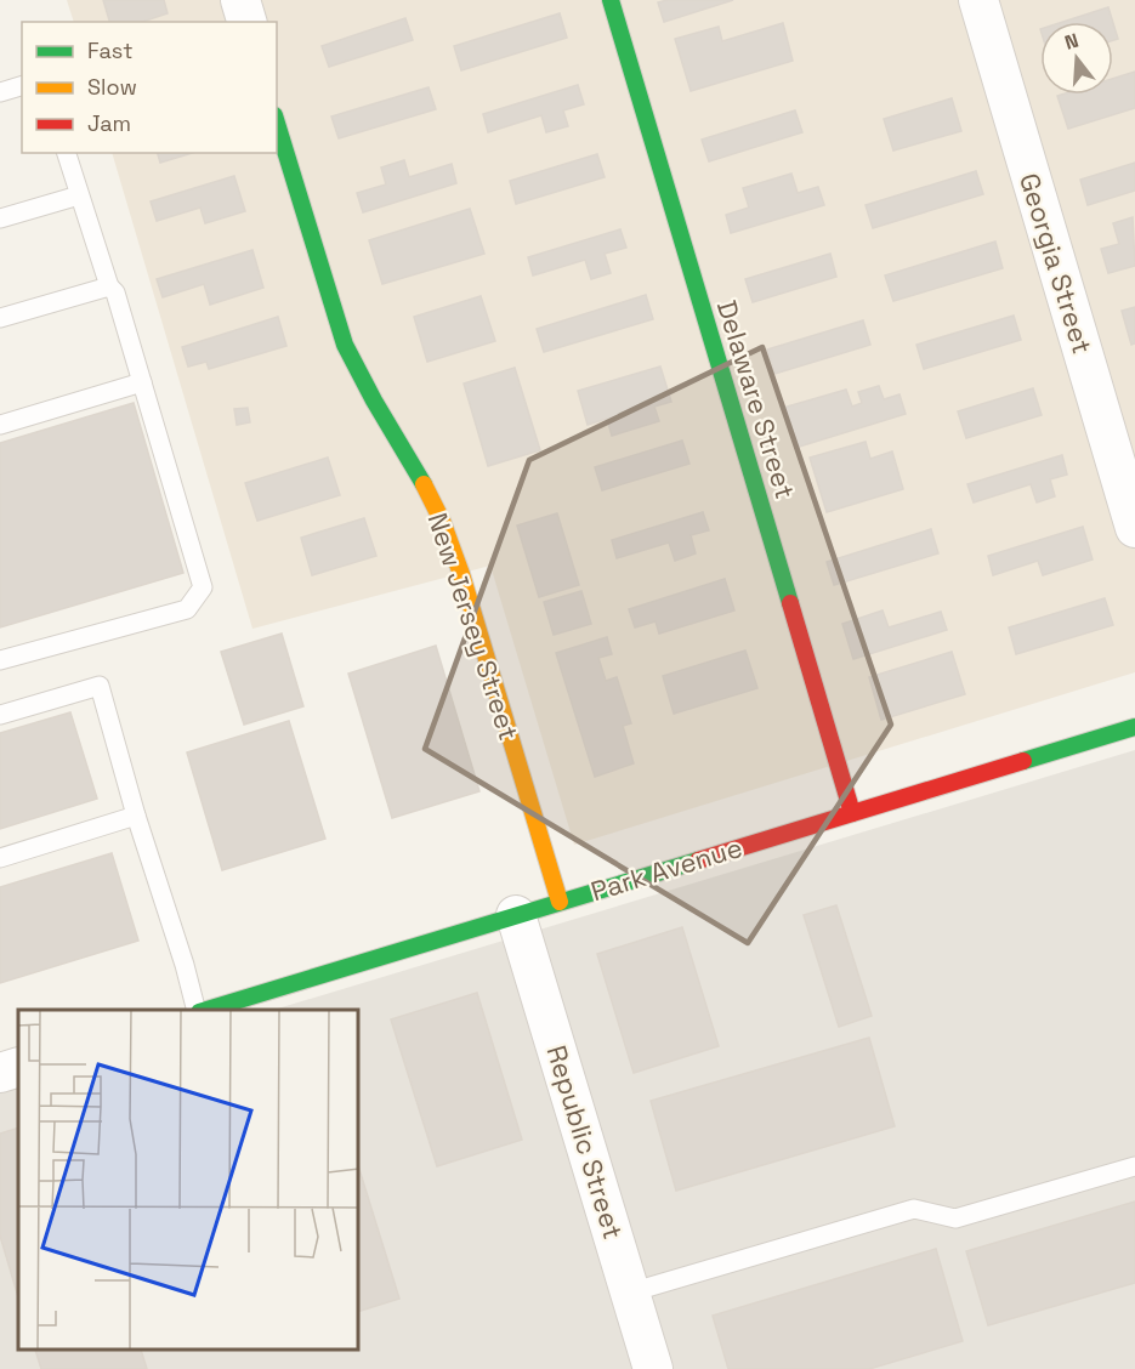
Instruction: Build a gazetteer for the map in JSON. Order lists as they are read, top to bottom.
{
  "streets": {
    "street": [
      "Georgia Street",
      "Delaware Street",
      "New Jersey Street",
      "Park Avenue",
      "Republic Street"
    ]
  },
  "crossings": [
    ["Delaware Street", "Park Avenue"],
    ["New Jersey Street", "Park Avenue"],
    ["Park Avenue", "Republic Street"]
  ],
  "legend": ["Fast", "Slow", "Jam"],
  "north": "top"
}
